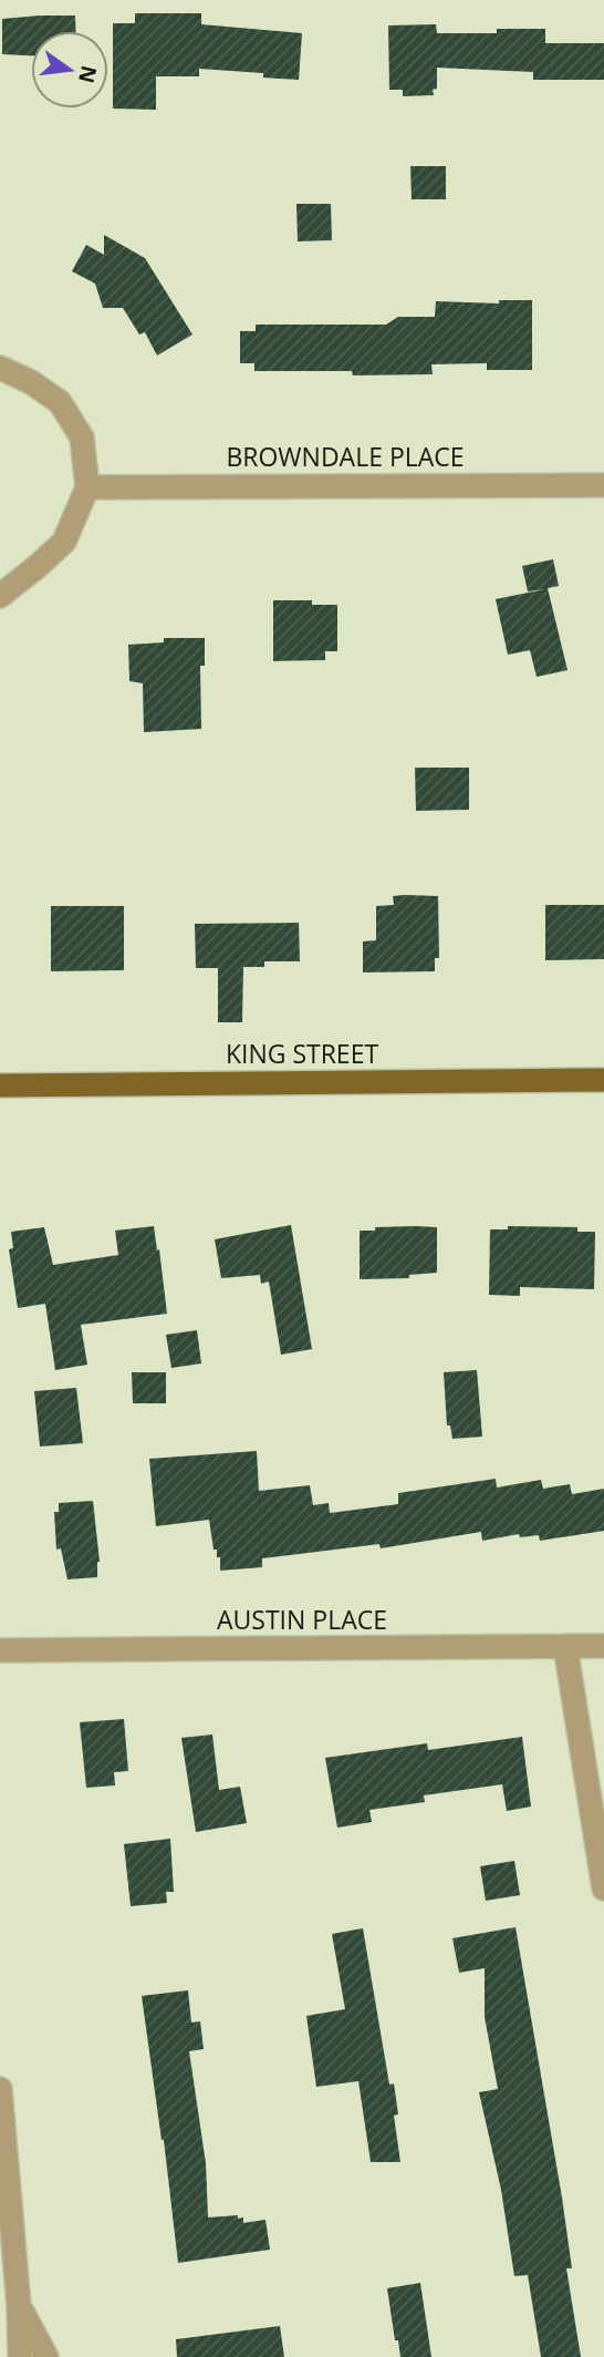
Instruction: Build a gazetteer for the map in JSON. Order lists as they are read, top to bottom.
{
  "streets": {
    "main road": ["KING STREET"],
    "street": ["BROWNDALE PLACE", "AUSTIN PLACE"]
  },
  "north": "right"
}
